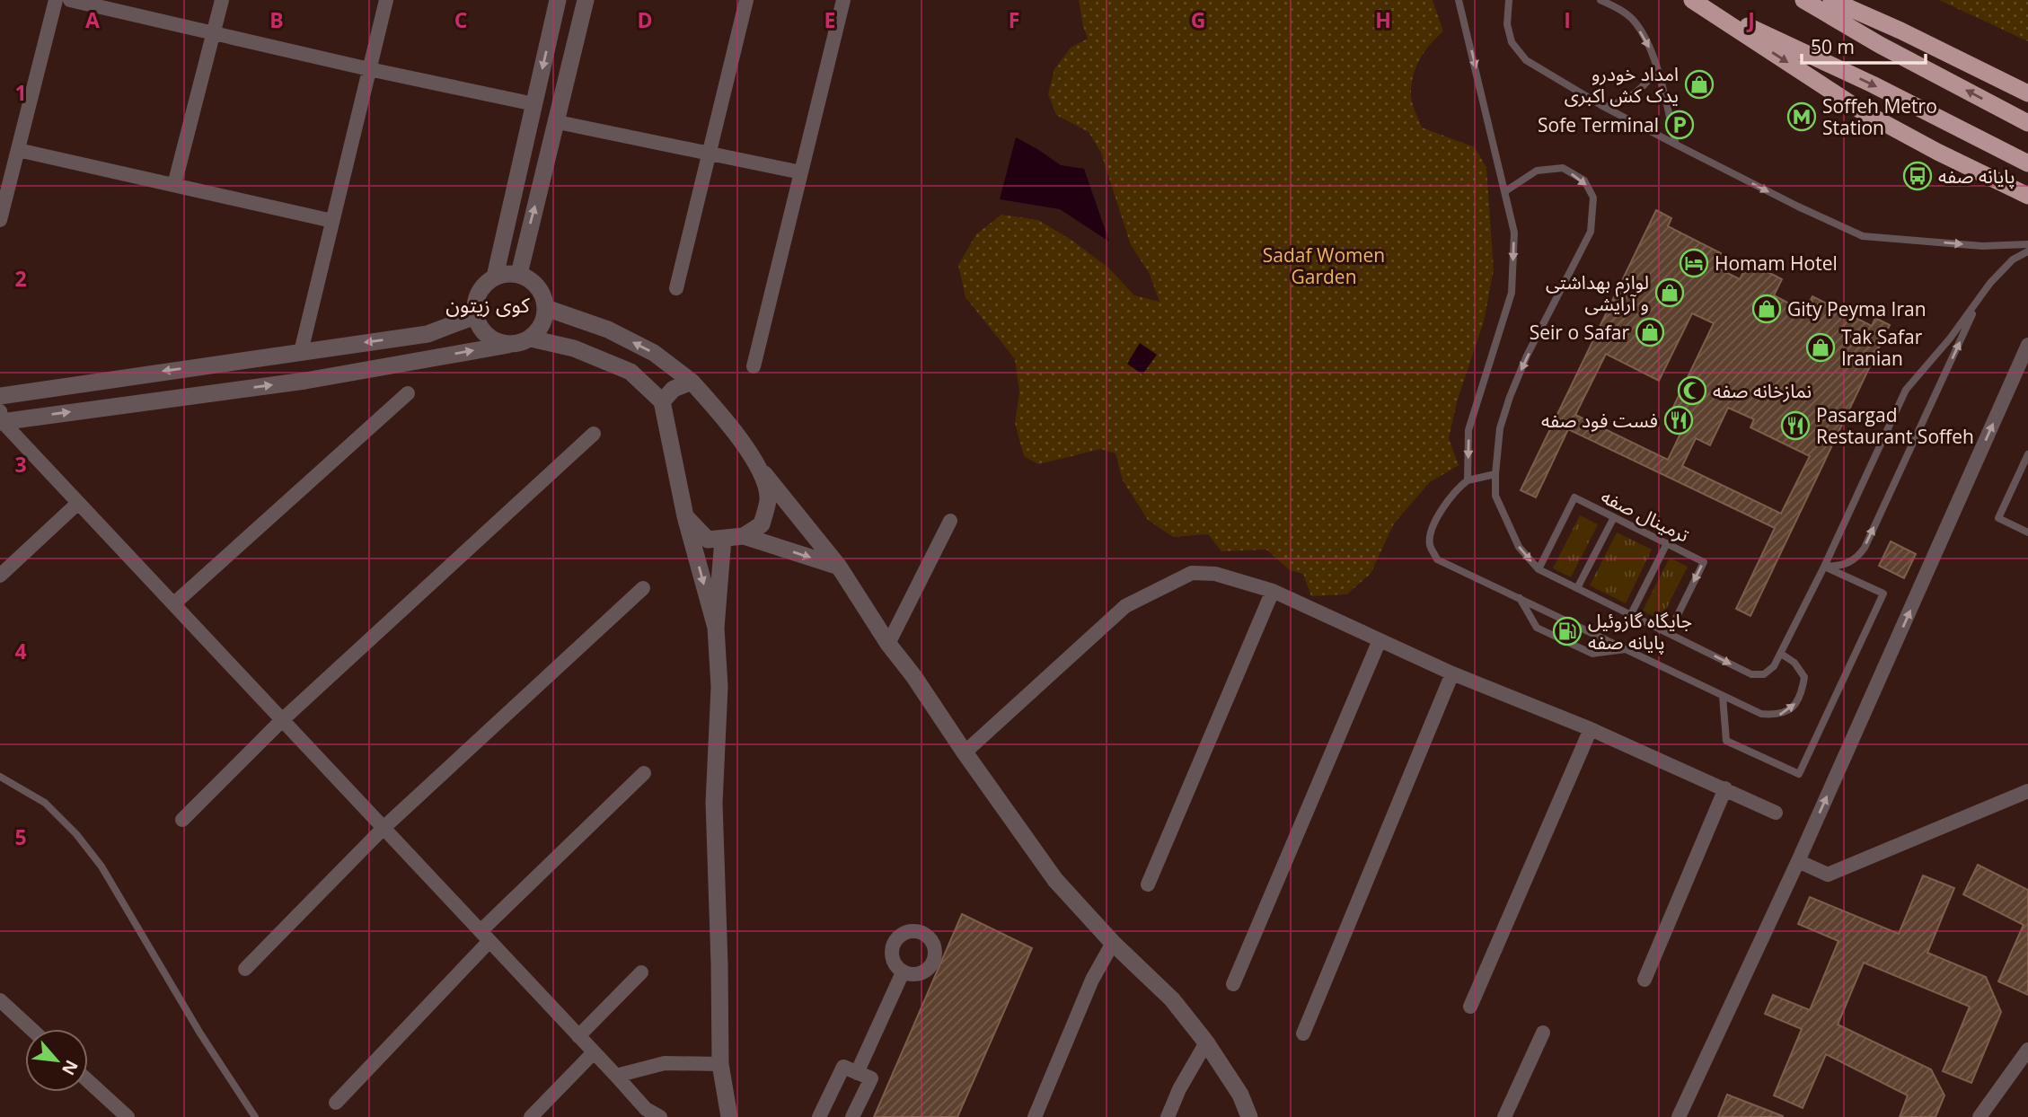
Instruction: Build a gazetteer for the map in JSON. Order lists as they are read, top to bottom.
{
  "streets": {
    "lane": ["ترمینال صفه"]
  },
  "districts": ["کوی زیتون"],
  "parks": ["Sadaf Women Garden"],
  "places": {
    "shop": [
      "امداد خودرو یدک کش اکبری",
      "لوازم بهداشتی و آرایشی",
      "Gity Peyma Iran",
      "Seir o Safar",
      "Tak Safar Iranian"
    ],
    "metro station": ["Soffeh Metro Station"],
    "parking": ["Sofe Terminal"],
    "bus stop": ["پایانه صفه"],
    "hotel": ["Homam Hotel"],
    "mosque": ["نمازخانه صفه"],
    "restaurant": ["فست فود صفه", "Pasargad Restaurant Soffeh"],
    "fuel station": ["جایگاه گازوئیل پایانه صفه"]
  },
  "scale_bar": "50 m",
  "north": "bottom right",
  "grid": {
    "columns": [
      "A",
      "B",
      "C",
      "D",
      "E",
      "F",
      "G",
      "H",
      "I",
      "J"
    ],
    "rows": [
      "1",
      "2",
      "3",
      "4",
      "5"
    ]
  }
}
